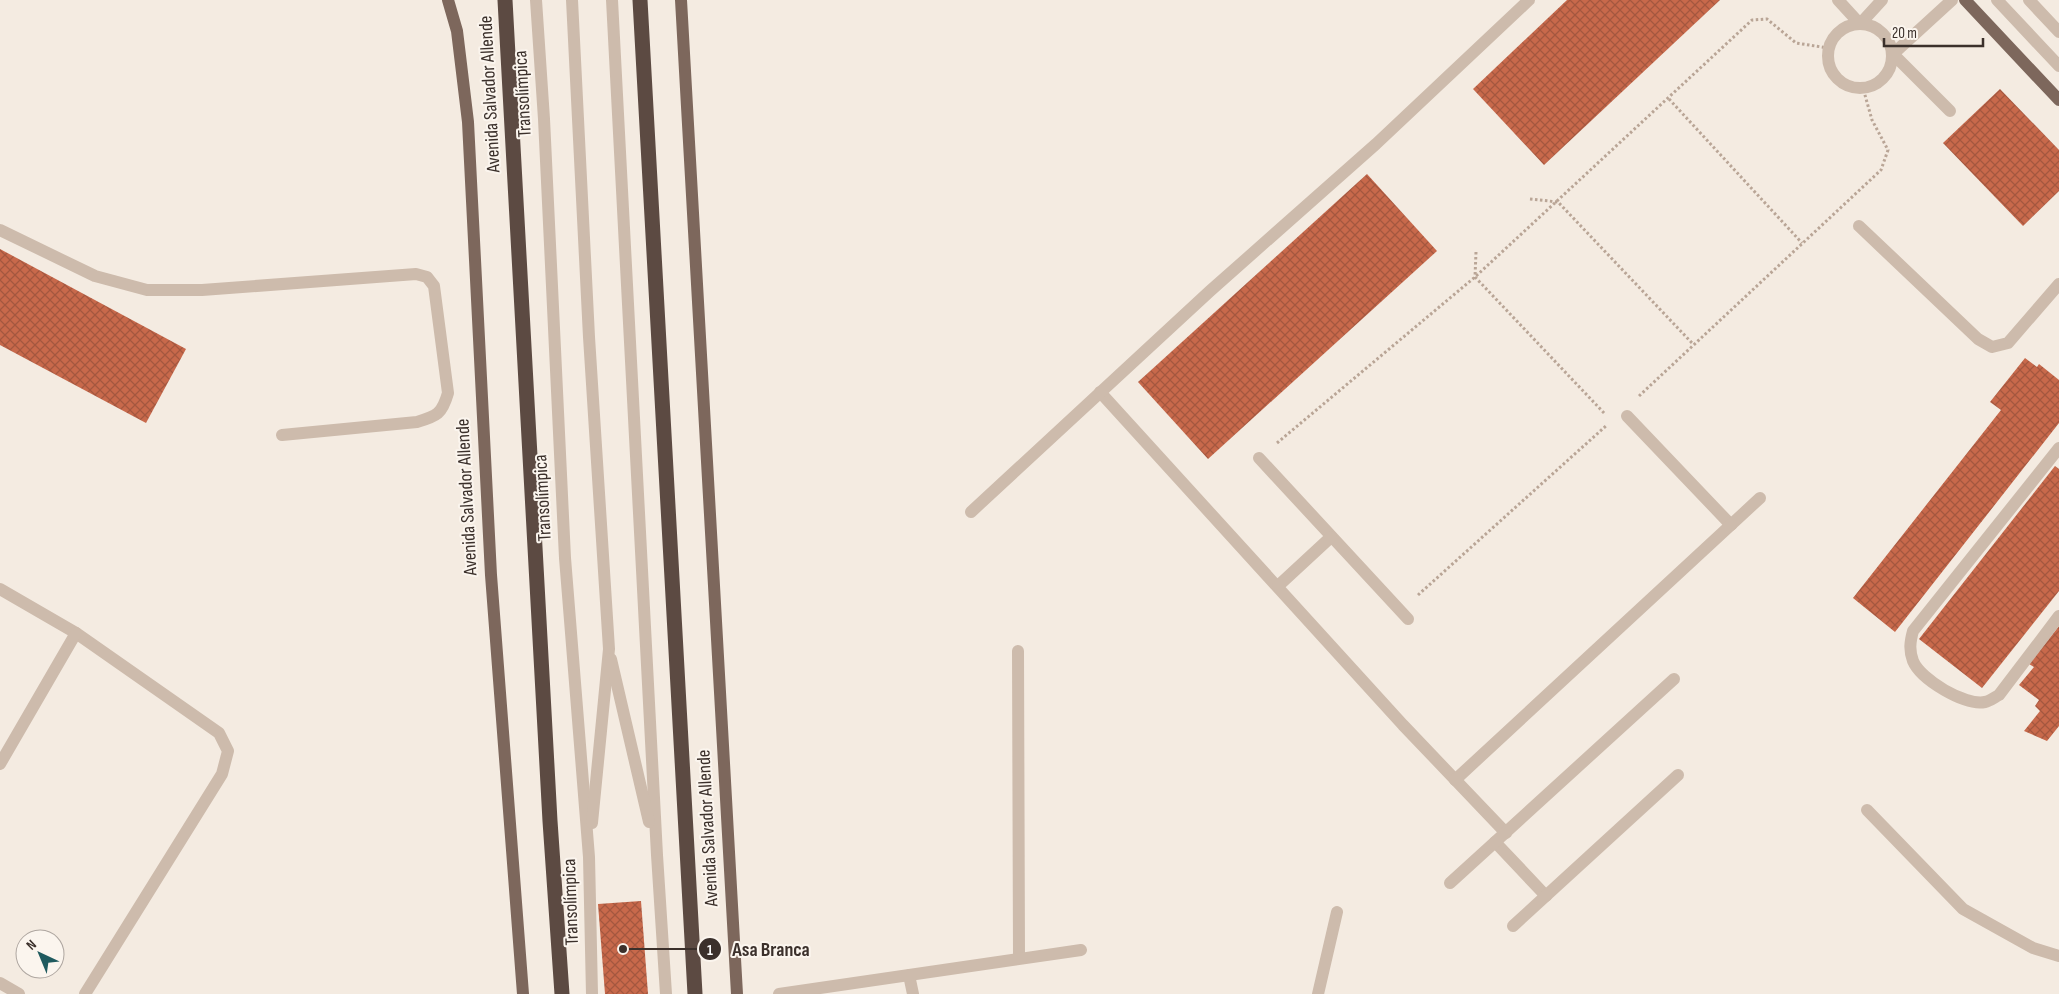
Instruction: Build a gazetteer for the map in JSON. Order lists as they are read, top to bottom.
{
  "streets": {
    "highway": ["Avenida Salvador Allende"],
    "street": ["Transolímpica"]
  },
  "places": ["Asa Branca"],
  "scale_bar": "20 m",
  "north": "top left"
}
